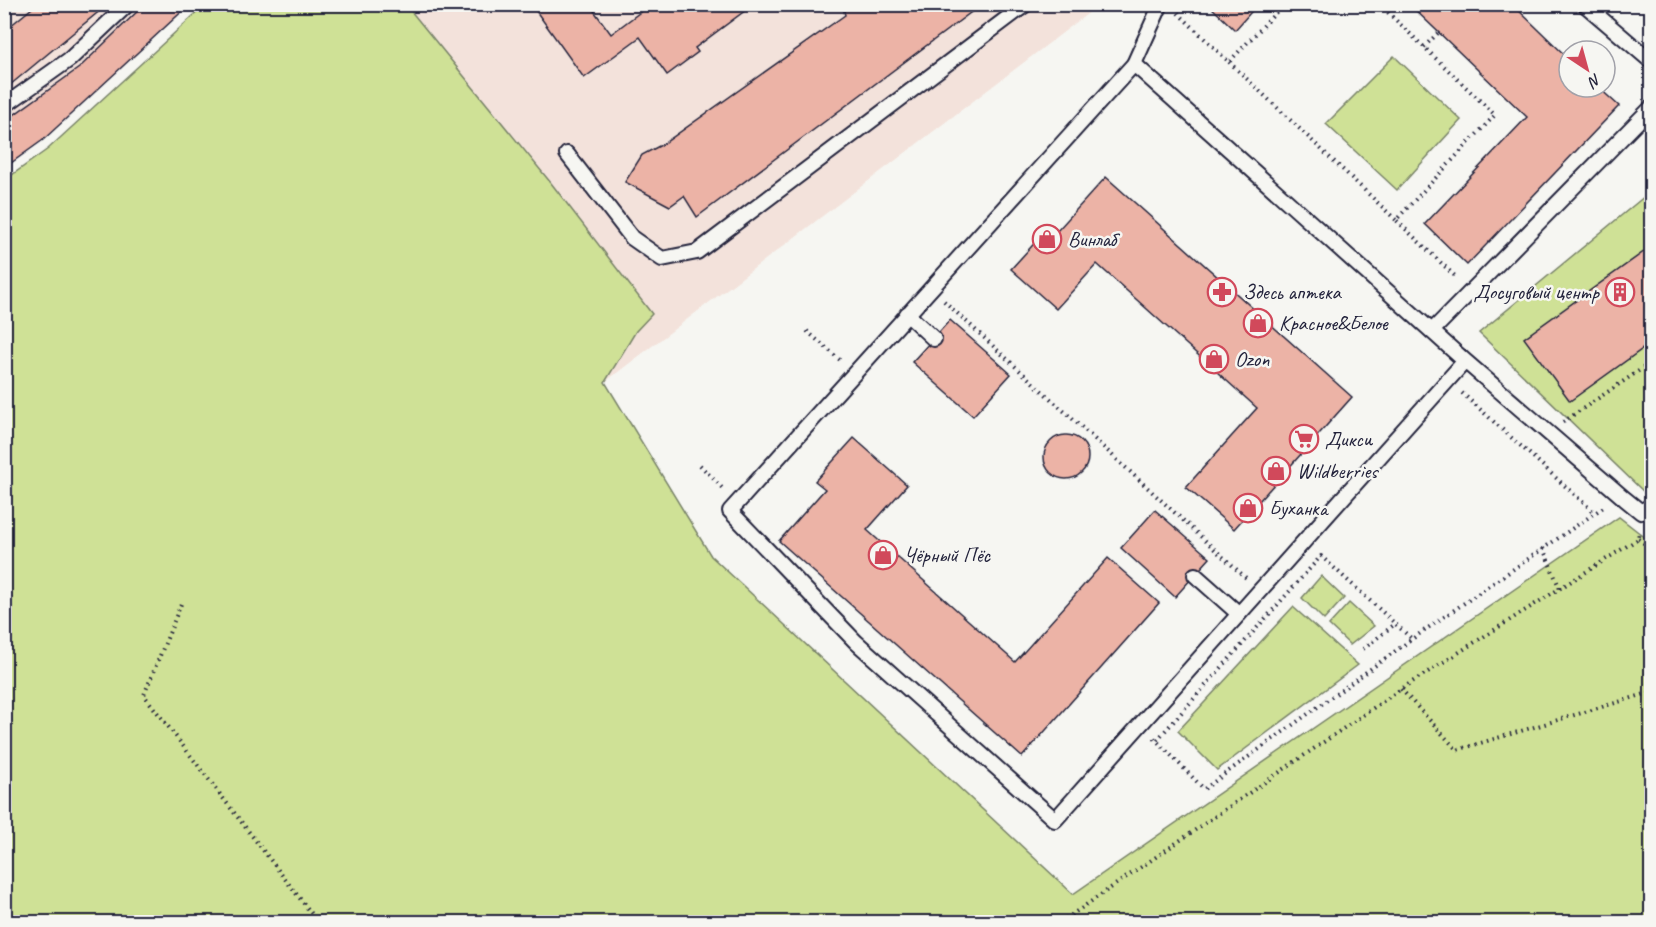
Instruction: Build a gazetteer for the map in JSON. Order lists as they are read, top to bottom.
{
  "places": {
    "shop": [
      "Винлаб",
      "Красное&Белое",
      "Ozon",
      "Wildberries",
      "Буханка",
      "Чёрный Пёс"
    ],
    "pharmacy": ["Здесь аптека"],
    "building": ["Досуговый центр"],
    "supermarket": ["Дикси"]
  },
  "north": "bottom right"
}
